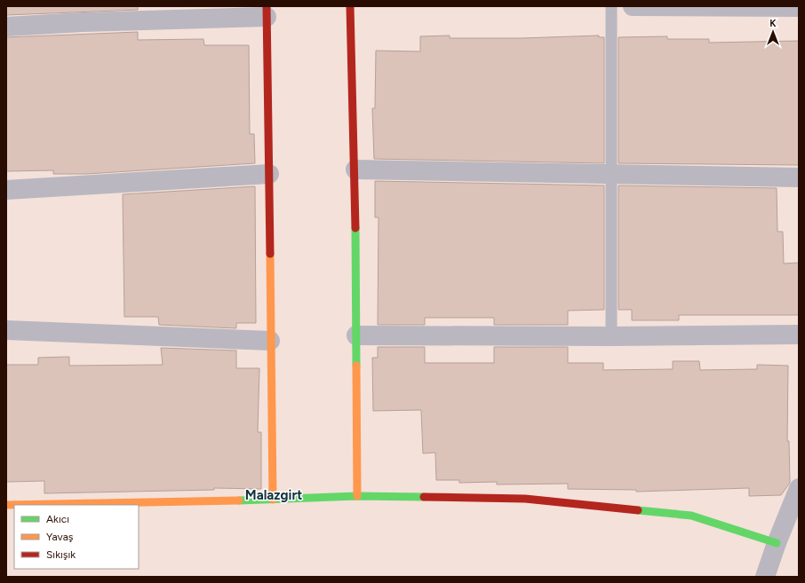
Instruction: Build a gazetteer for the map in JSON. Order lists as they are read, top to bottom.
{
  "districts": ["Malazgirt"],
  "legend": ["Akıcı", "Yavaş", "Sıkışık"],
  "north": "top"
}
